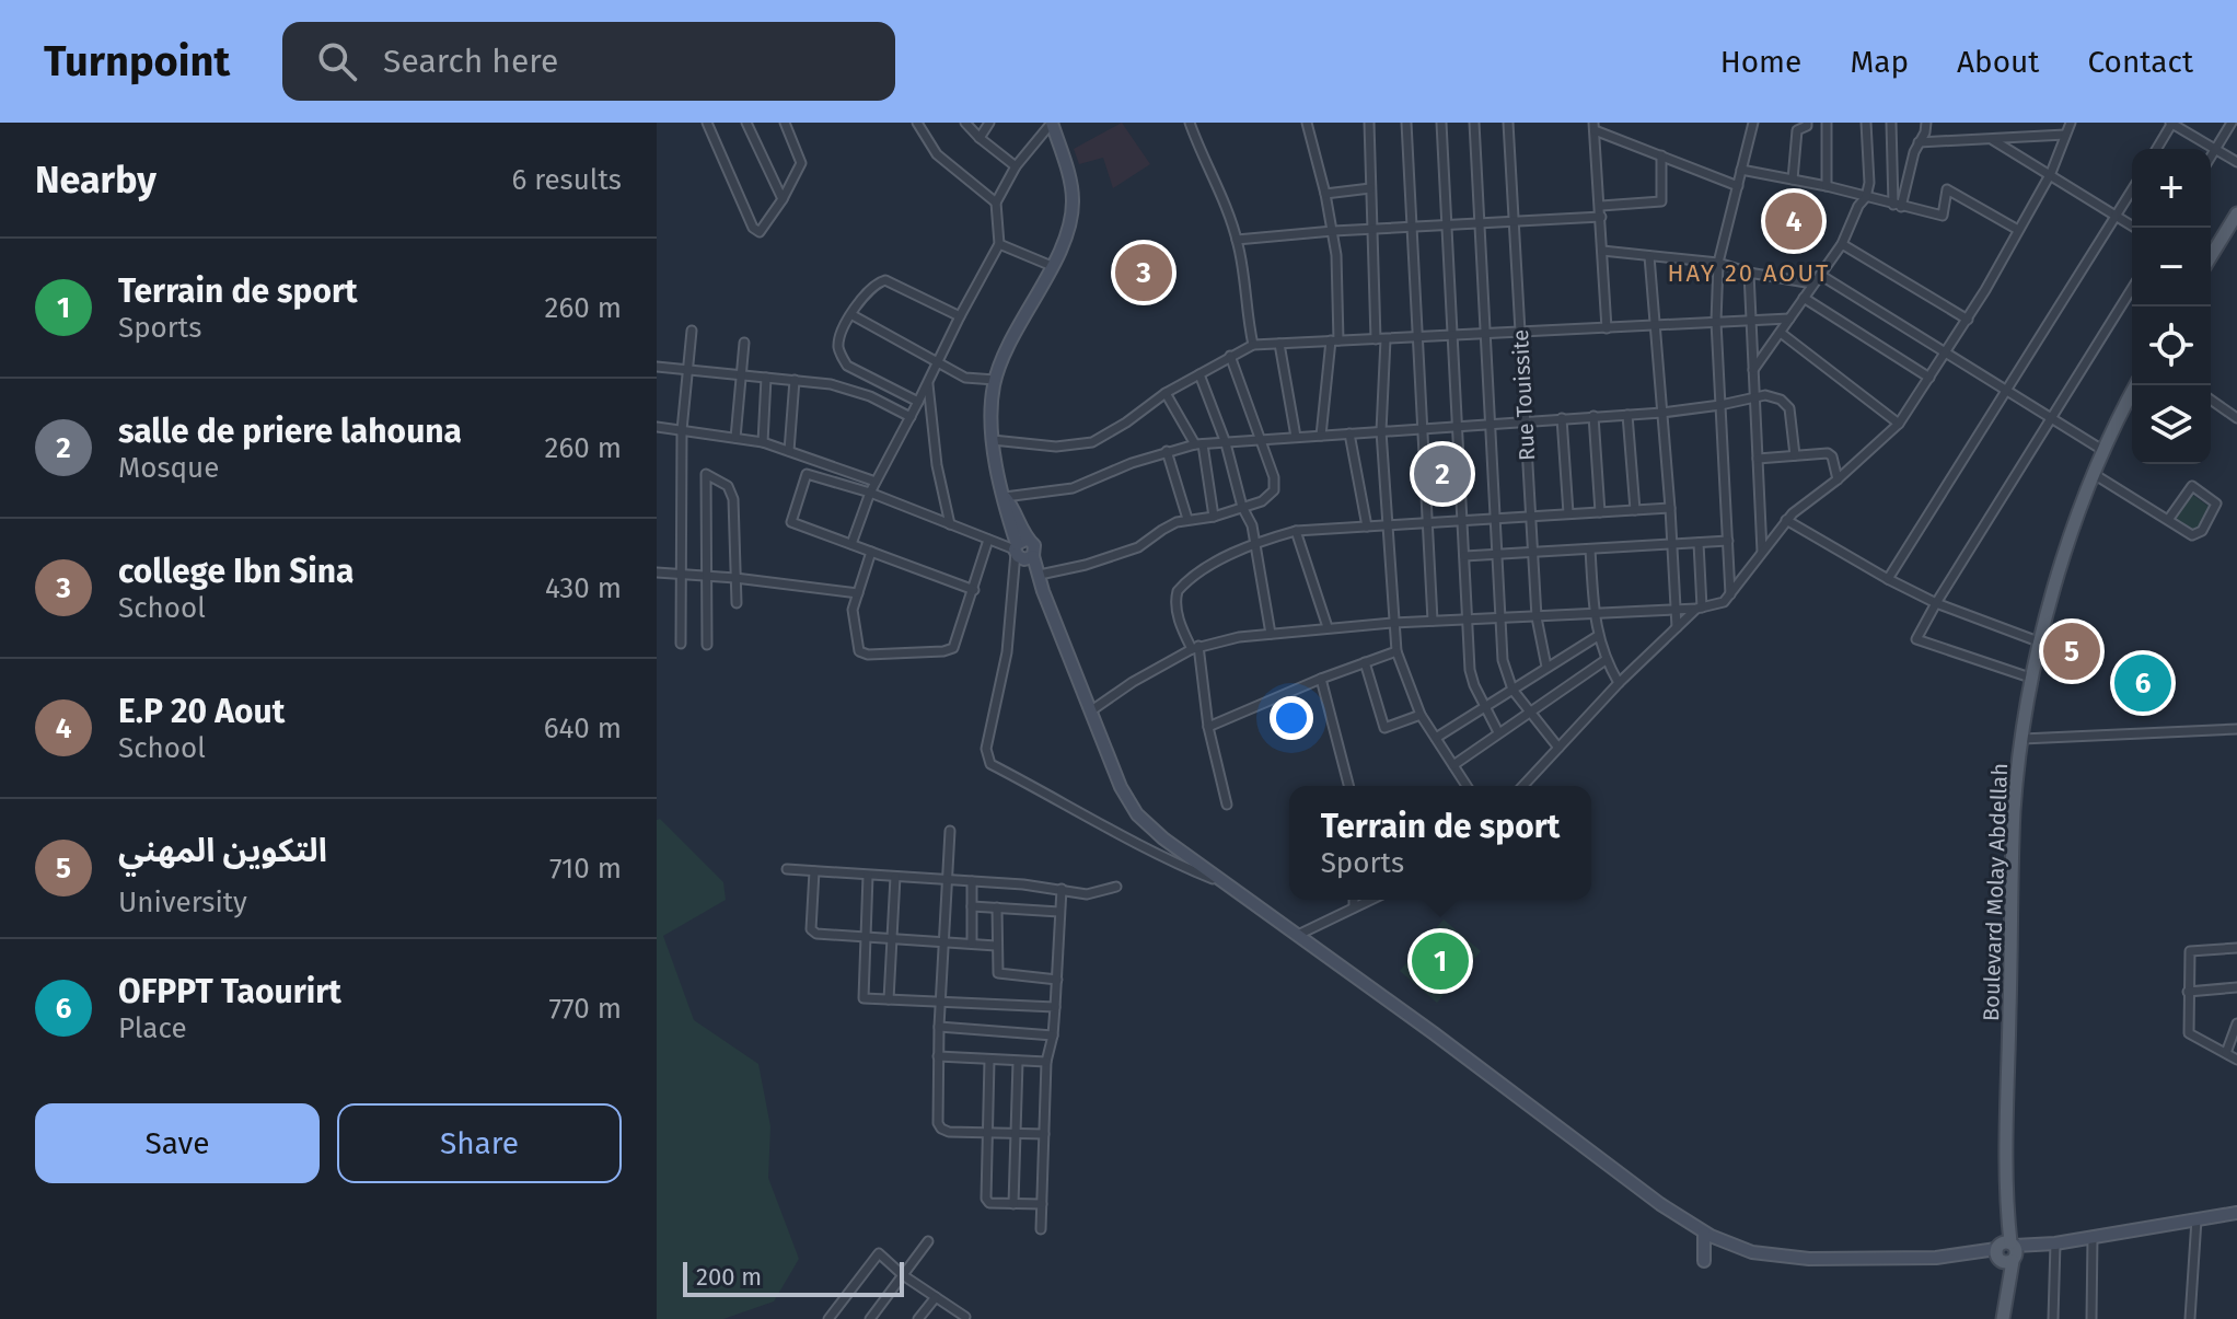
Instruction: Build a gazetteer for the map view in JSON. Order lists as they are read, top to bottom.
{
  "streets": {
    "main road": ["Boulevard Molay Abdellah"],
    "street": ["Rue Touissite"]
  },
  "districts": ["HAY 20 AOUT"],
  "scale_bar": "200 m",
  "page": {
    "header": "Turnpoint",
    "search": "Search here",
    "nav": [
      "Home",
      "Map",
      "About",
      "Contact"
    ],
    "heading": ["Nearby", "6 results"],
    "map_buttons": ["+", "−"],
    "pins": [
      "4",
      "3",
      "2",
      "5",
      "6",
      "1"
    ],
    "list": [
      {
        "mark": "1",
        "name": "Terrain de sport",
        "note": "Sports",
        "value": "260 m"
      },
      {
        "mark": "2",
        "name": "salle de priere lahouna",
        "note": "Mosque",
        "value": "260 m"
      },
      {
        "mark": "3",
        "name": "college Ibn Sina",
        "note": "School",
        "value": "430 m"
      },
      {
        "mark": "4",
        "name": "E.P 20 Aout",
        "note": "School",
        "value": "640 m"
      },
      {
        "mark": "5",
        "name": "التكوين المهني",
        "note": "University",
        "value": "710 m"
      },
      {
        "mark": "6",
        "name": "OFPPT Taourirt",
        "note": "Place",
        "value": "770 m"
      }
    ],
    "popup": ["Terrain de sport", "Sports"],
    "buttons": ["Save", "Share"],
    "scale": "200 m"
  }
}
